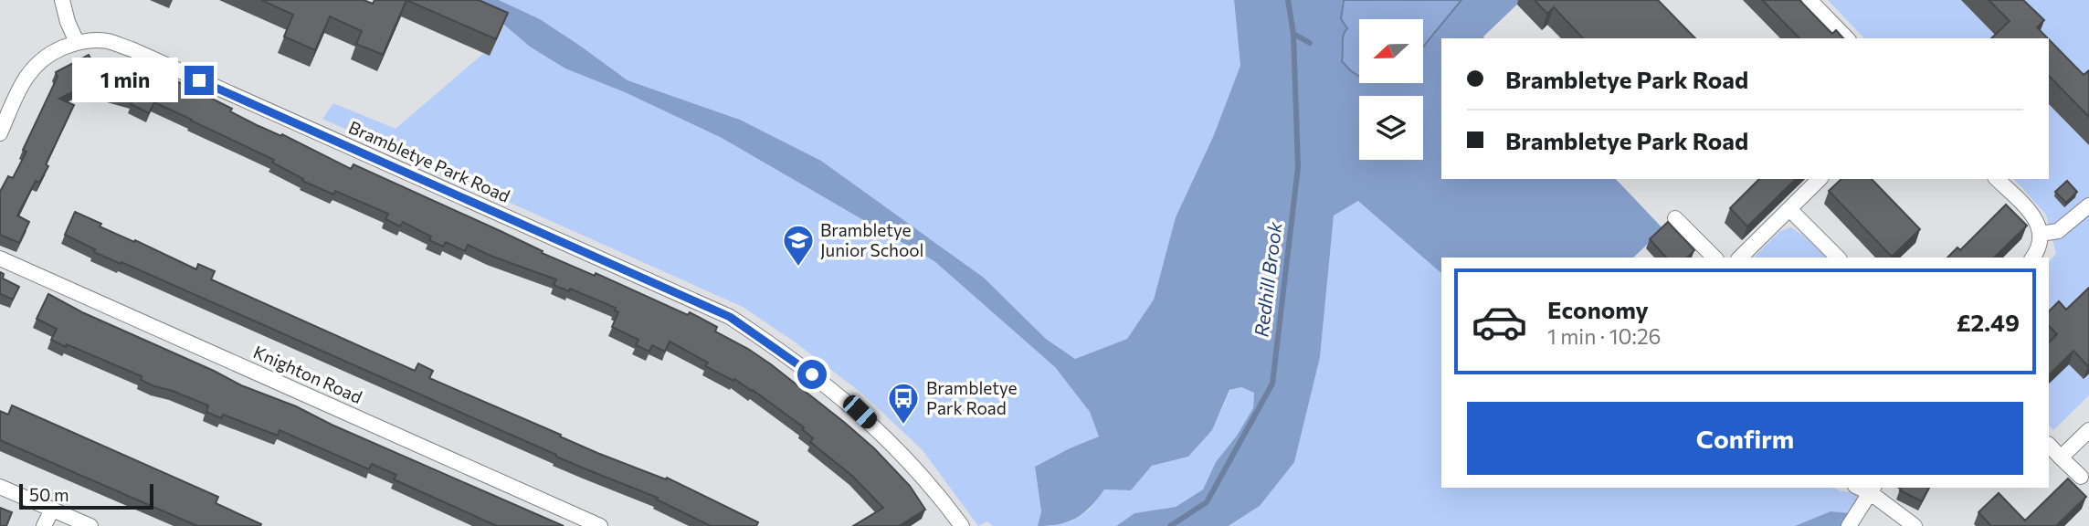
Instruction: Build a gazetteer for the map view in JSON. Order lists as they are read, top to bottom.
{
  "streets": {
    "street": ["Brambletye Park Road", "Knighton Road"]
  },
  "water": ["Redhill Brook"],
  "places": {
    "school or university": ["Brambletye Junior School"],
    "bus stop": ["Brambletye Park Road"]
  },
  "scale_bar": "50 m",
  "north": "left",
  "page": {
    "banner": ["Brambletye Park Road", "Brambletye Park Road"],
    "bubble": "1 min",
    "list": [
      {
        "name": "Economy",
        "note": "1 min · 10:26",
        "value": "£2.49"
      }
    ],
    "buttons": "Confirm",
    "scale": "50 m"
  }
}
